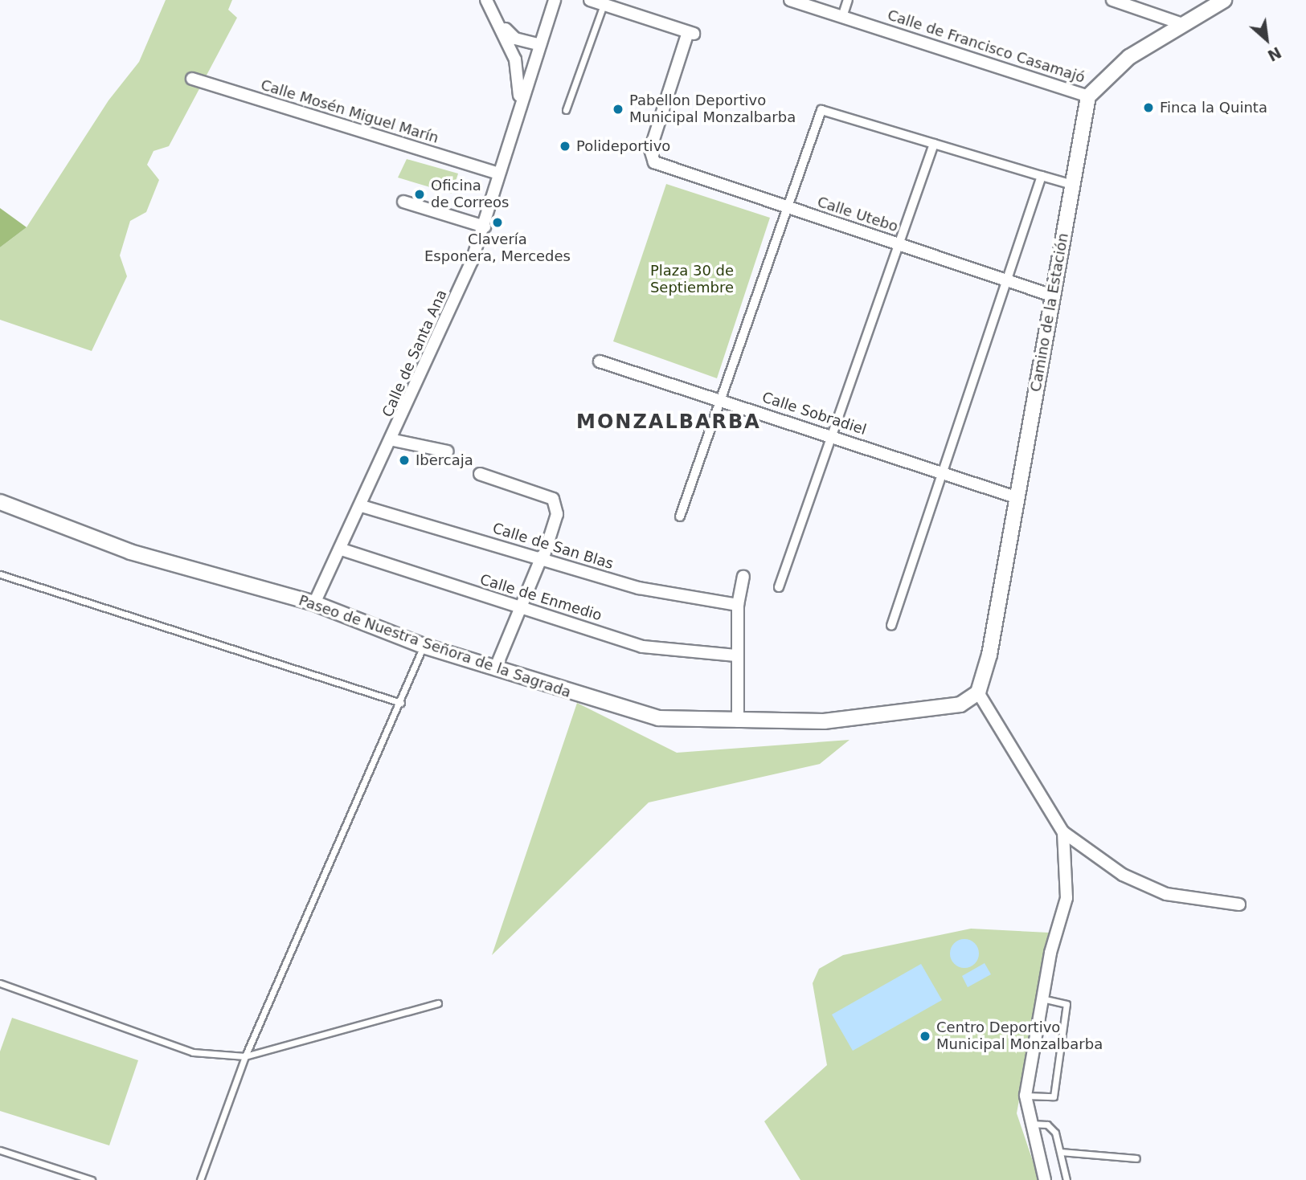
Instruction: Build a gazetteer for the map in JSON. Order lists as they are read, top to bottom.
{
  "streets": {
    "street": [
      "Calle de Francisco Casamajó",
      "Calle Mosén Miguel Marín",
      "Calle Utebo",
      "Camino de la Estación",
      "Calle de Santa Ana",
      "Calle Sobradiel",
      "Calle de San Blas",
      "Calle de Enmedio",
      "Paseo de Nuestra Señora de la Sagrada"
    ]
  },
  "crossings": [
    ["Calle de Francisco Casamajó", "Camino de la Estación"],
    ["Calle Mosén Miguel Marín", "Calle de Santa Ana"],
    ["Calle Utebo", "Camino de la Estación"],
    ["Camino de la Estación", "Calle Sobradiel"],
    ["Camino de la Estación", "Paseo de Nuestra Señora de la Sagrada"],
    ["Calle de Santa Ana", "Calle de San Blas"],
    ["Calle de Santa Ana", "Calle de Enmedio"],
    ["Calle de Santa Ana", "Paseo de Nuestra Señora de la Sagrada"]
  ],
  "districts": ["MONZALBARBA"],
  "parks": ["Plaza 30 de Septiembre"],
  "places": [
    "Finca la Quinta",
    "Pabellon Deportivo Municipal Monzalbarba",
    "Polideportivo",
    "Oficina de Correos",
    "Clavería Esponera, Mercedes",
    "Ibercaja",
    "Centro Deportivo Municipal Monzalbarba"
  ],
  "north": "bottom right"
}
